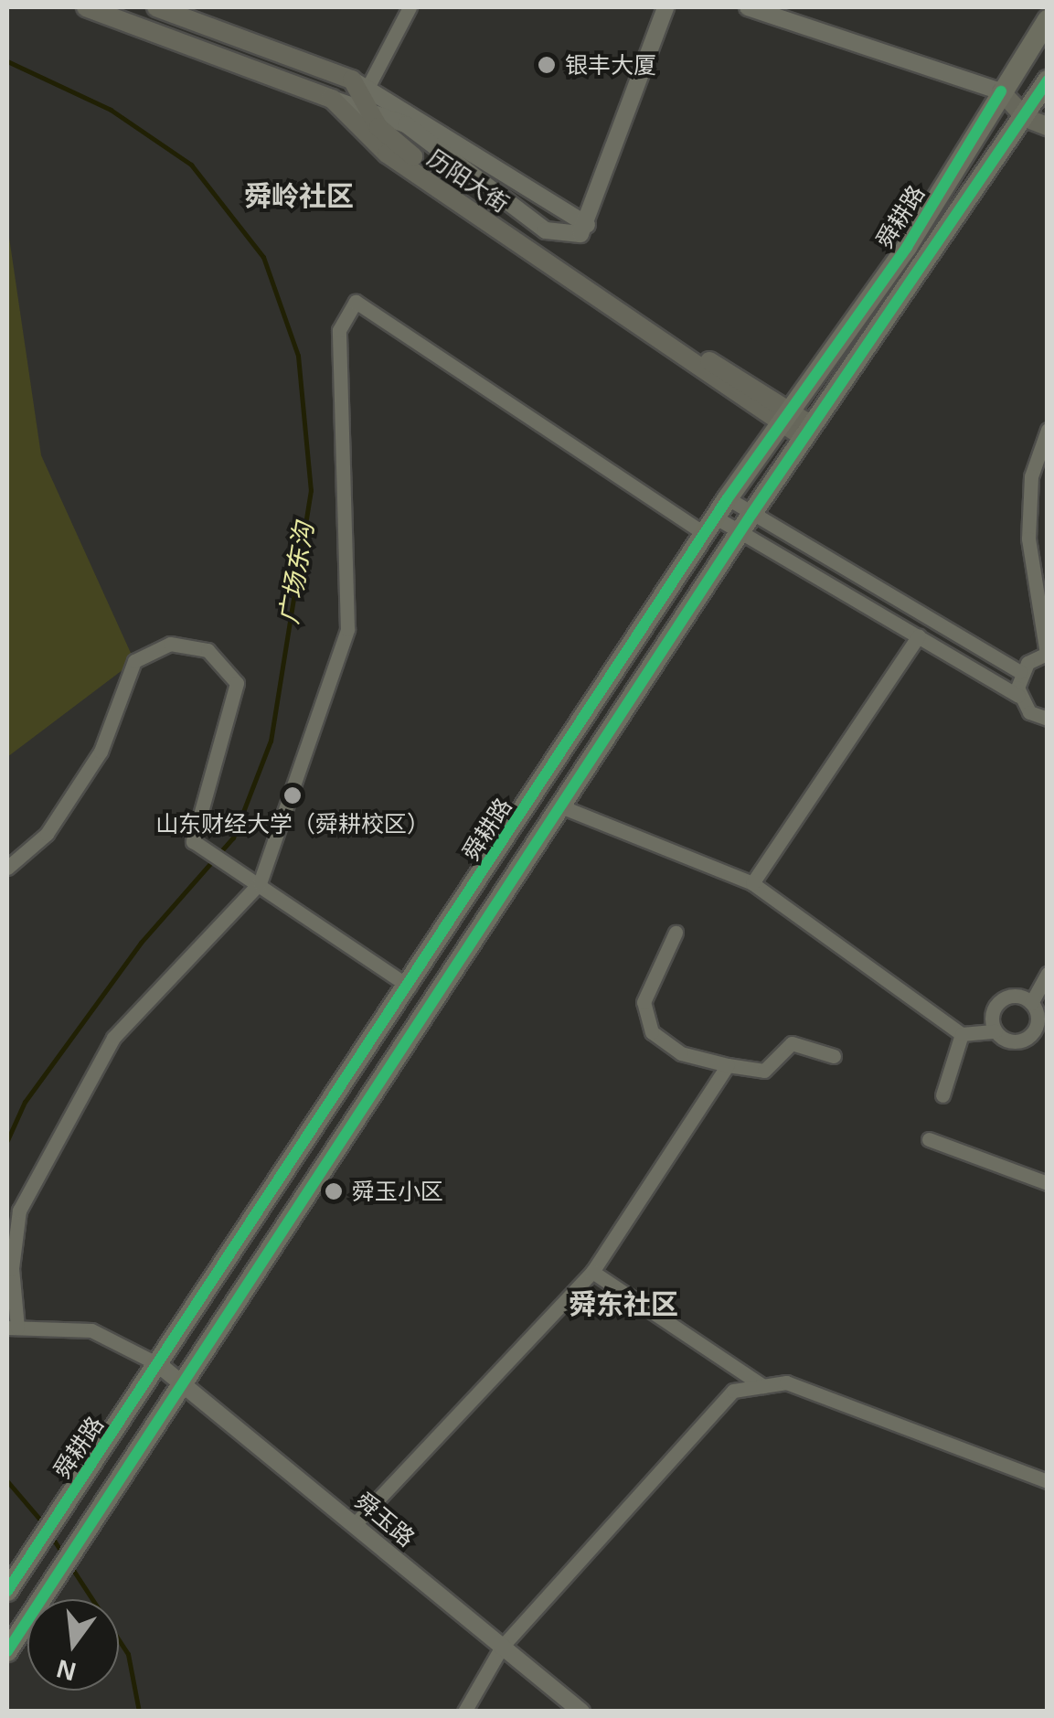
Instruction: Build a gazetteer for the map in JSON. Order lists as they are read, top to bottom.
{
  "streets": {
    "main road": ["历阳大街", "舜耕路"],
    "street": ["舜玉路"]
  },
  "crossings": [
    ["历阳大街", "舜耕路"],
    ["舜耕路", "舜玉路"]
  ],
  "districts": ["舜岭社区", "舜东社区"],
  "water": ["广场东沟"],
  "places": ["银丰大厦", "山东财经大学（舜耕校区）", "舜玉小区"],
  "north": "bottom"
}
